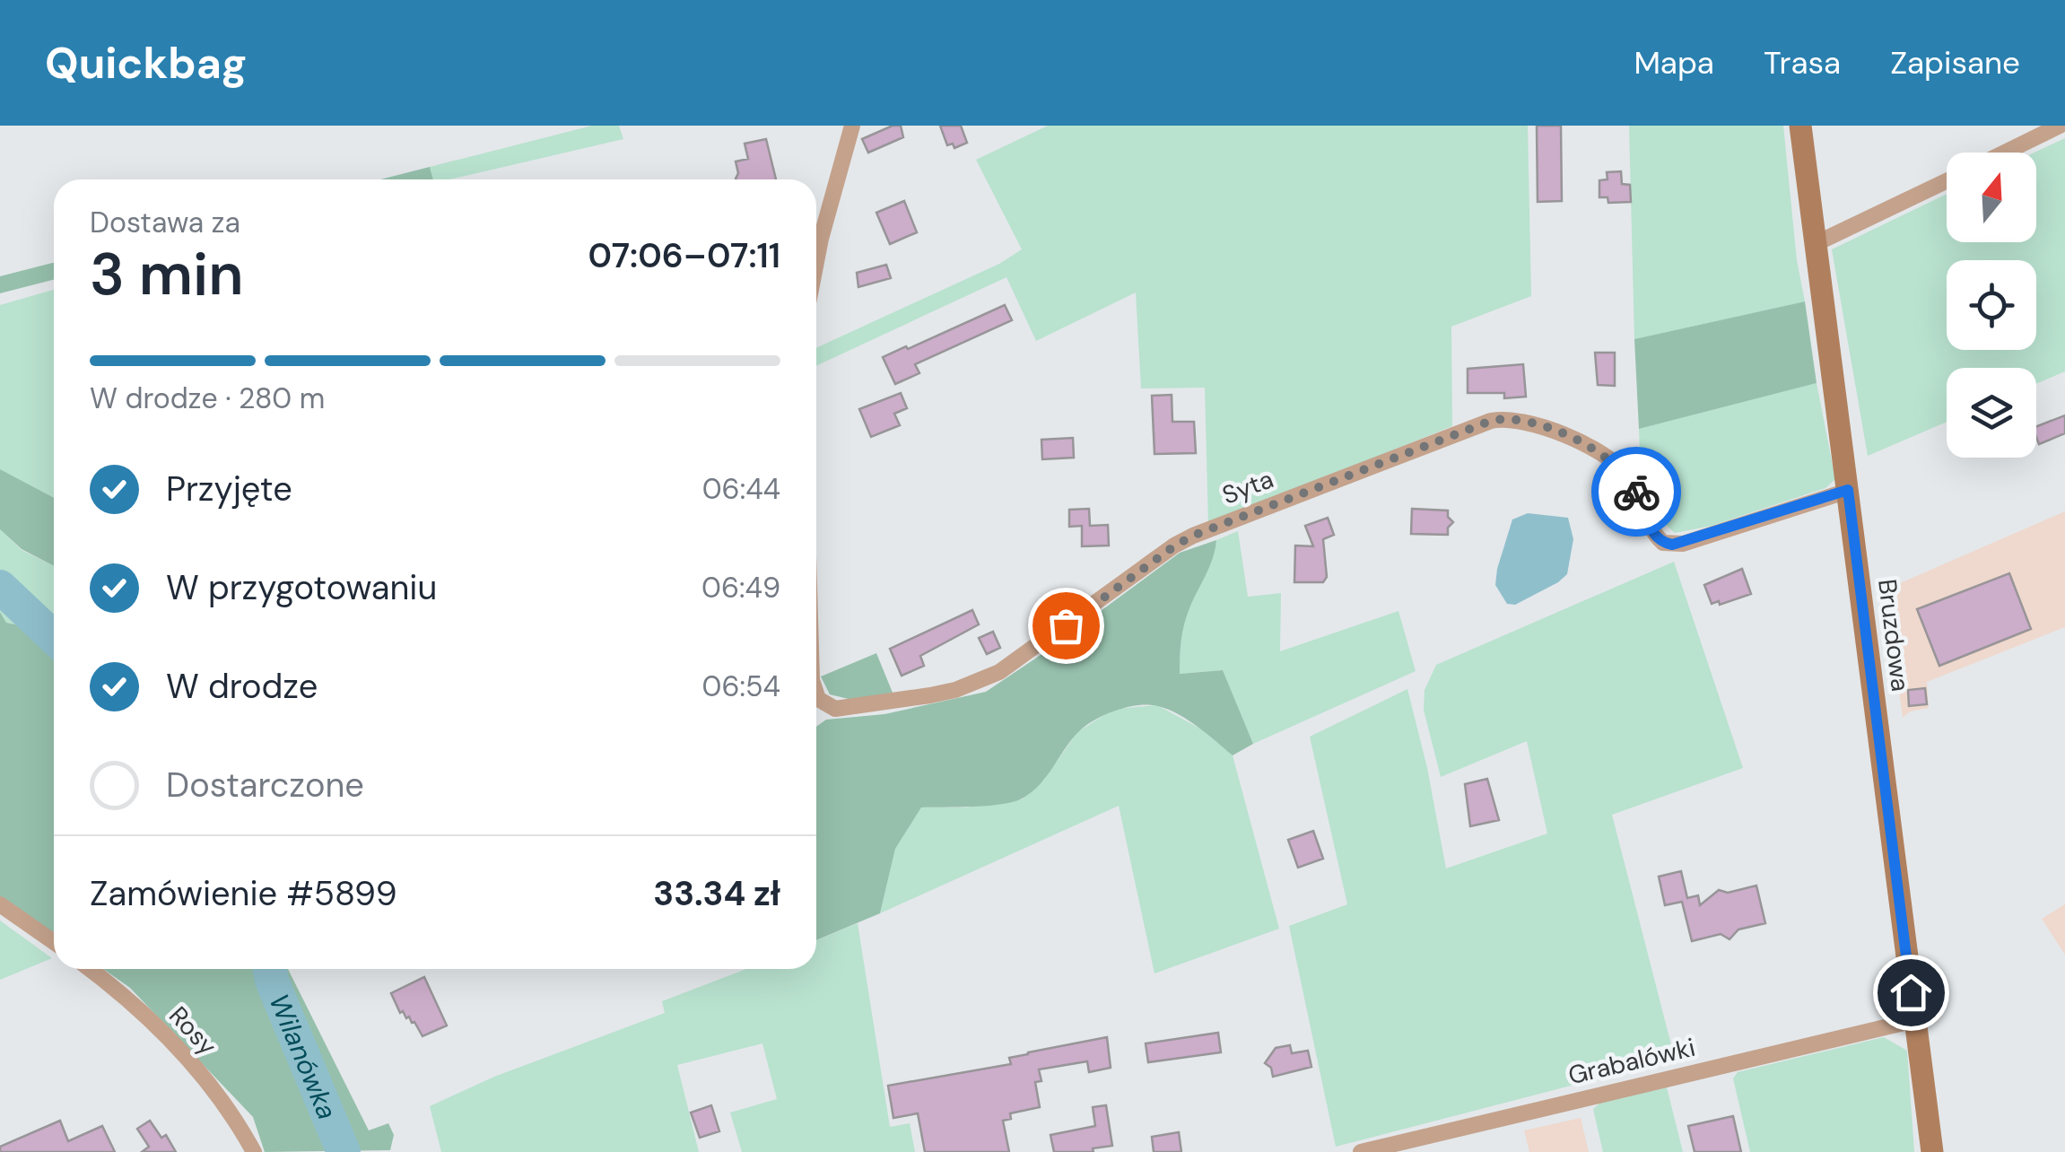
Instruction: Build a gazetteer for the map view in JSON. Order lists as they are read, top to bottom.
{
  "streets": {
    "street": [
      "Syta",
      "Bruzdowa",
      "Rosy",
      "Grabalówki"
    ]
  },
  "crossings": [
    ["Syta", "Bruzdowa"],
    ["Bruzdowa", "Grabalówki"]
  ],
  "water": ["Wilanówka"],
  "north": "top",
  "page": {
    "header": "Quickbag",
    "nav": ["Mapa", "Trasa", "Zapisane"],
    "heading": ["3 min", "Dostawa za", "07:06–07:11"],
    "panel": ["Zamówienie #5899", "33.34 zł"],
    "bar": "W drodze · 280 m",
    "list": [
      ["Przyjęte", "06:44"],
      ["W przygotowaniu", "06:49"],
      ["W drodze", "06:54"],
      "Dostarczone"
    ]
  }
}
